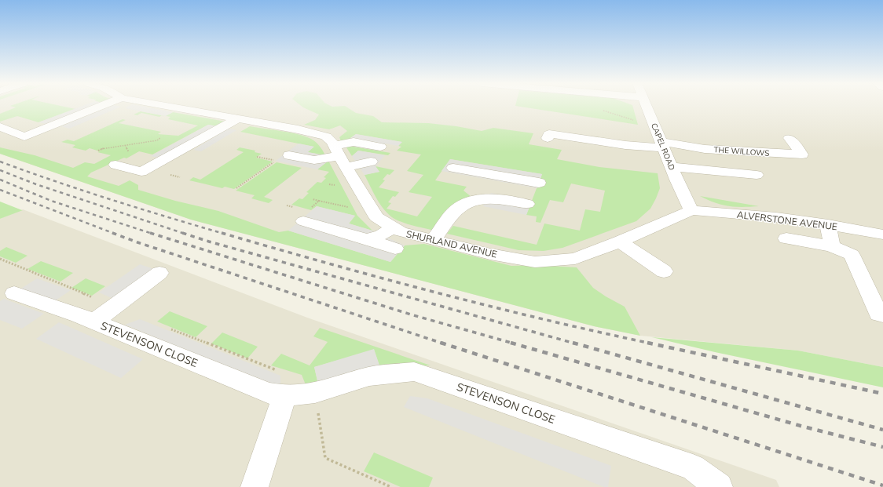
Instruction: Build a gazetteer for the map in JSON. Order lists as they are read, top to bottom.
{
  "streets": {
    "street": [
      "CAPEL ROAD",
      "THE WILLOWS",
      "ALVERSTONE AVENUE",
      "SHURLAND AVENUE",
      "STEVENSON CLOSE"
    ]
  },
  "crossings": [
    ["CAPEL ROAD", "THE WILLOWS"],
    ["CAPEL ROAD", "ALVERSTONE AVENUE"],
    ["CAPEL ROAD", "SHURLAND AVENUE"],
    ["ALVERSTONE AVENUE", "SHURLAND AVENUE"]
  ]
}
